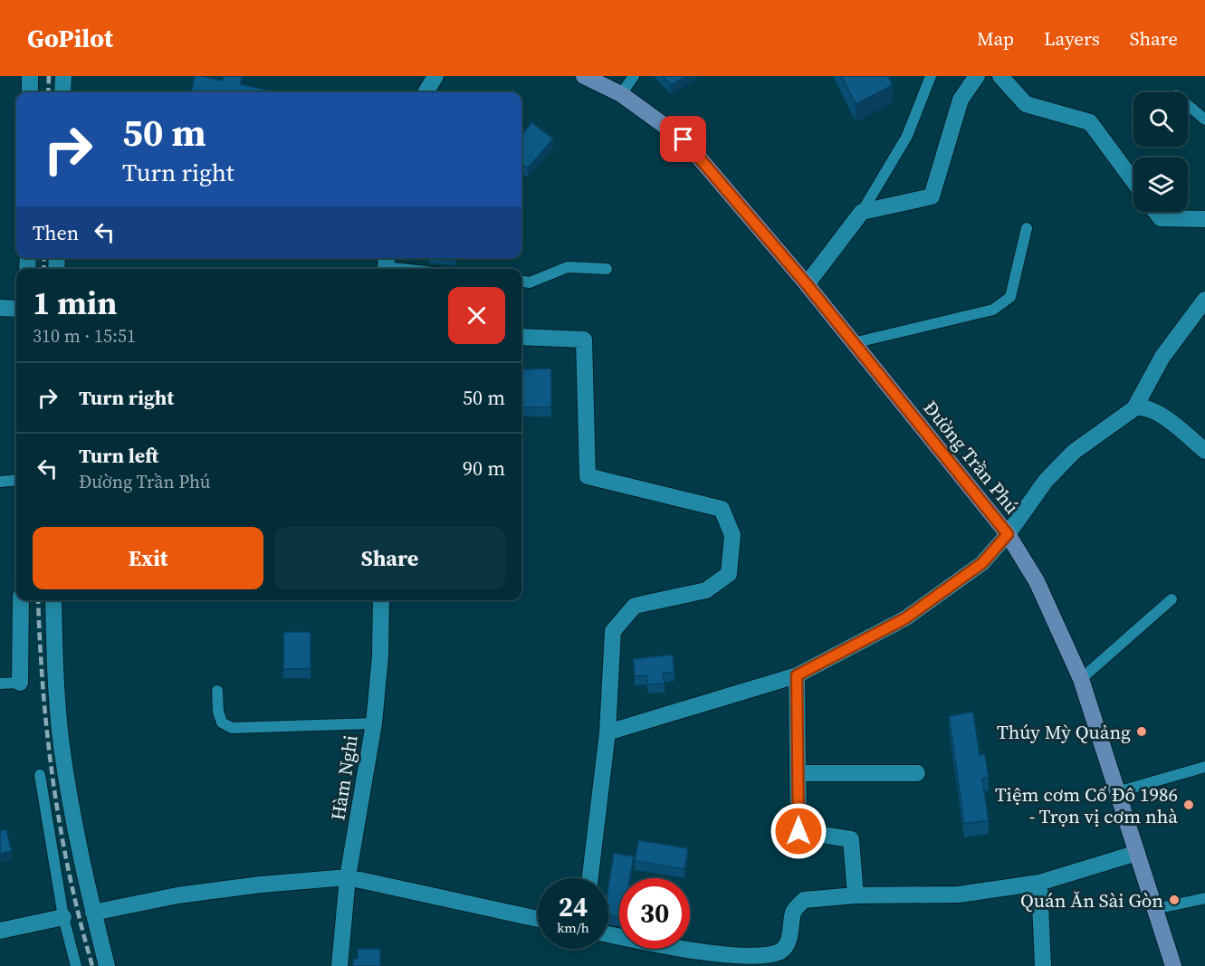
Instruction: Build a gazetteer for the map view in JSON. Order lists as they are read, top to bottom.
{
  "streets": {
    "street": ["Đường Trần Phú", "Hàm Nghi"]
  },
  "places": ["Thúy Mỳ Quảng", "Tiệm cơm Cố Đô 1986 - Trọn vị cơm nhà", "Quán Ăn Sài Gòn"],
  "page": {
    "header": "GoPilot",
    "nav": ["Map", "Layers", "Share"],
    "turn": ["50 m", "Turn right"],
    "then": "Then",
    "heading": ["1 min", "310 m · 15:51"],
    "list": [
      {
        "name": "Turn right",
        "value": "50 m"
      },
      {
        "name": "Turn left",
        "note": "Đường Trần Phú",
        "value": "90 m"
      }
    ],
    "buttons": ["Exit", "Share"],
    "speed": "24 km/h",
    "limit": "30"
  }
}
